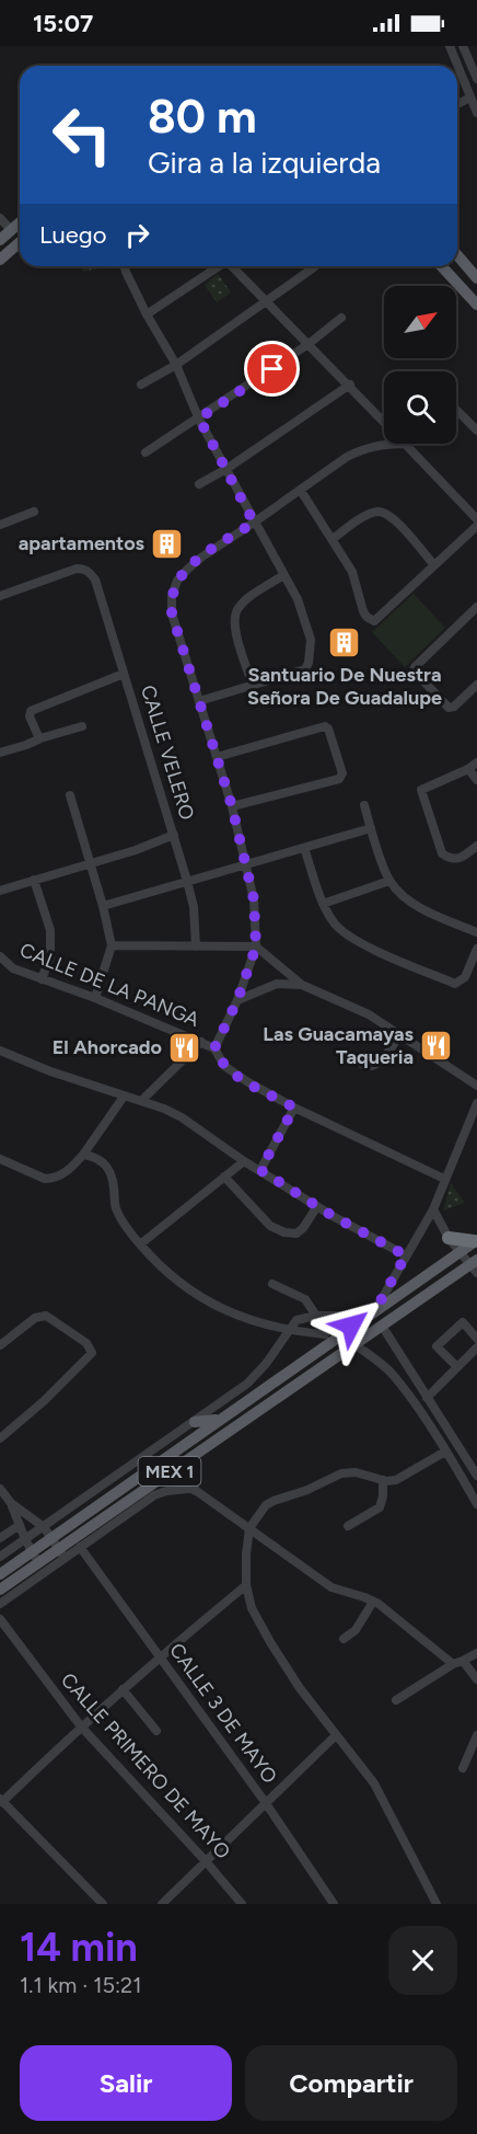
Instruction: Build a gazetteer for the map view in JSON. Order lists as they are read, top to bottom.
{
  "streets": {
    "main road": ["MEX 1"],
    "street": [
      "CALLE VELERO",
      "CALLE DE LA PANGA",
      "CALLE 3 DE MAYO",
      "CALLE PRIMERO DE MAYO"
    ]
  },
  "places": {
    "building": ["apartamentos", "Santuario De Nuestra Señora De Guadalupe"],
    "restaurant": ["Las Guacamayas Taqueria", "El Ahorcado"]
  },
  "north": "top right",
  "page": {
    "status": "15:07",
    "turn": ["80 m", "Gira a la izquierda"],
    "then": "Luego",
    "heading": ["14 min", "1.1 km · 15:21"],
    "buttons": ["Salir", "Compartir"]
  }
}
